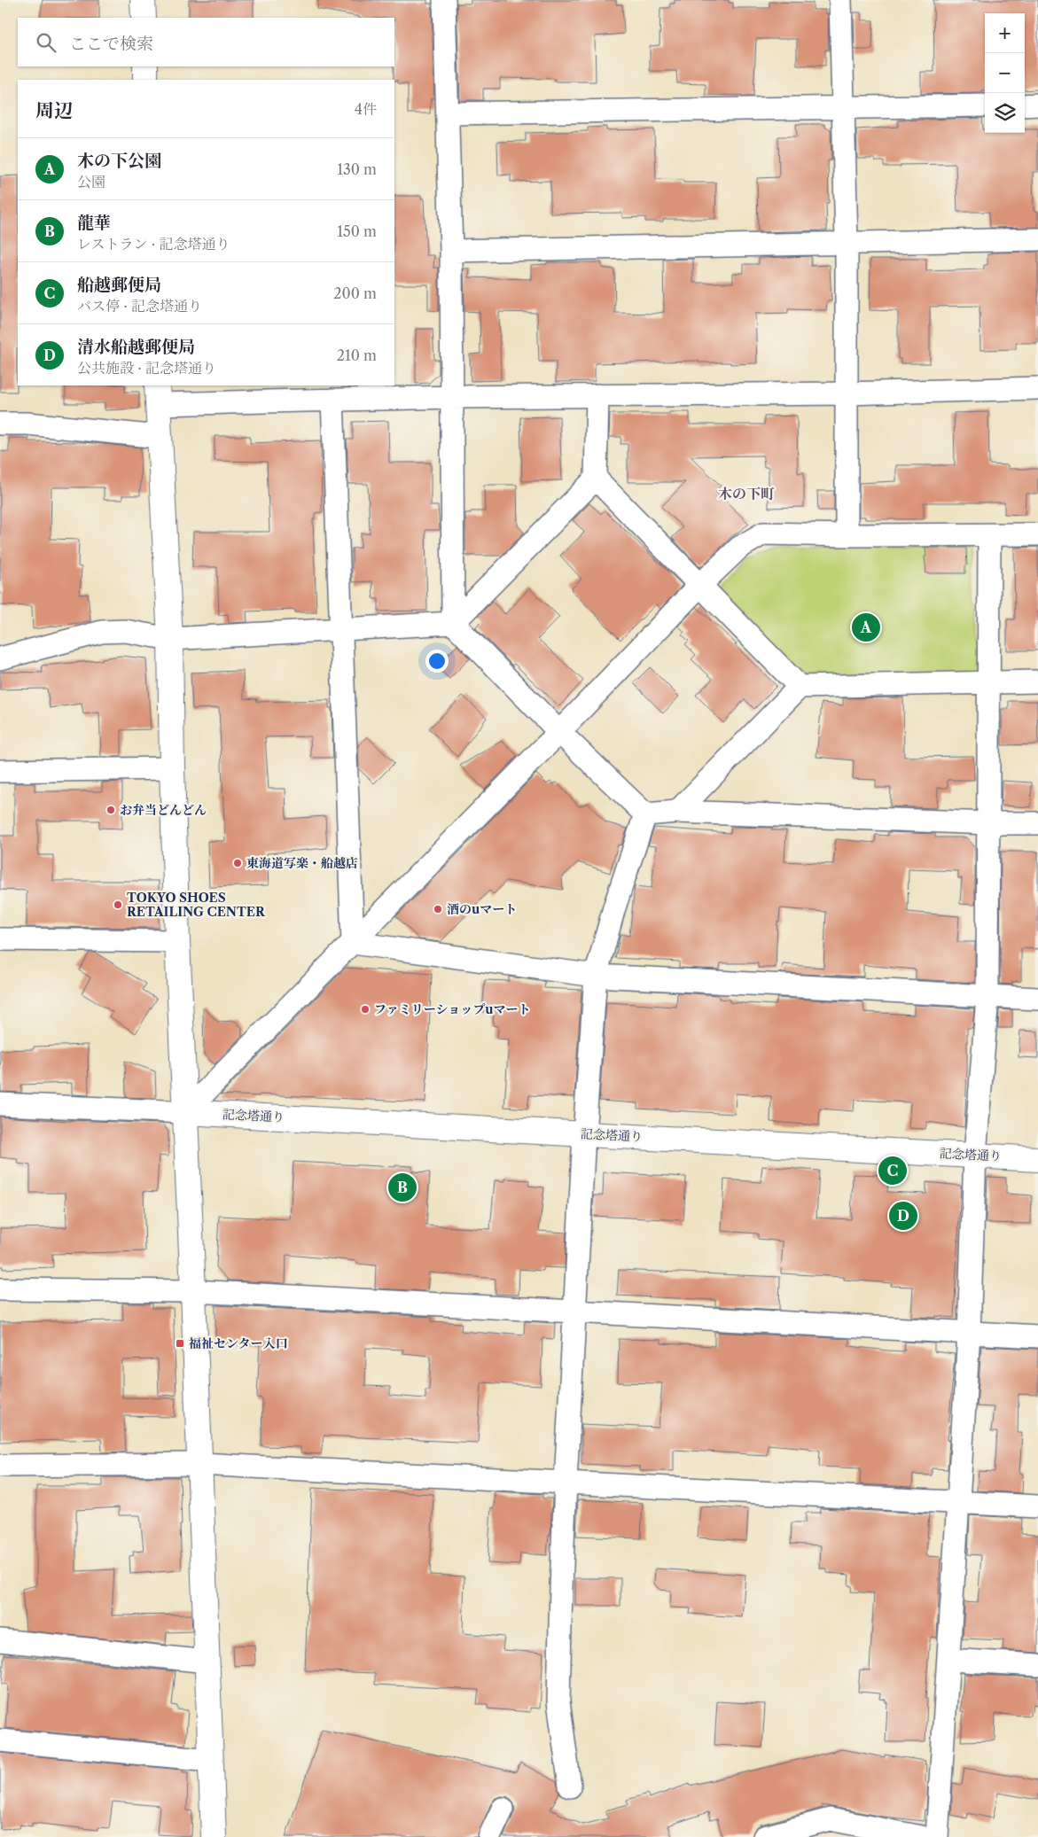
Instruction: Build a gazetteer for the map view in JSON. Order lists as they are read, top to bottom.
{
  "streets": {
    "street": ["記念塔通り"]
  },
  "districts": ["木の下町"],
  "places": {
    "other": [
      "お弁当どんどん",
      "東海道写楽・船越店",
      "TOKYO SHOES RETAILING CENTER",
      "酒のuマート",
      "ファミリーショップuマート"
    ],
    "transit": ["福祉センター入口"]
  },
  "page": {
    "map_buttons": ["+", "−"],
    "search": "ここで検索",
    "heading": ["周辺", "4件"],
    "list": [
      {
        "mark": "A",
        "name": "木の下公園",
        "note": "公園",
        "value": "130 m"
      },
      {
        "mark": "B",
        "name": "龍華",
        "note": "レストラン · 記念塔通り",
        "value": "150 m"
      },
      {
        "mark": "C",
        "name": "船越郵便局",
        "note": "バス停 · 記念塔通り",
        "value": "200 m"
      },
      {
        "mark": "D",
        "name": "清水船越郵便局",
        "note": "公共施設 · 記念塔通り",
        "value": "210 m"
      }
    ],
    "pins": [
      "A",
      "C",
      "B",
      "D"
    ]
  }
}
